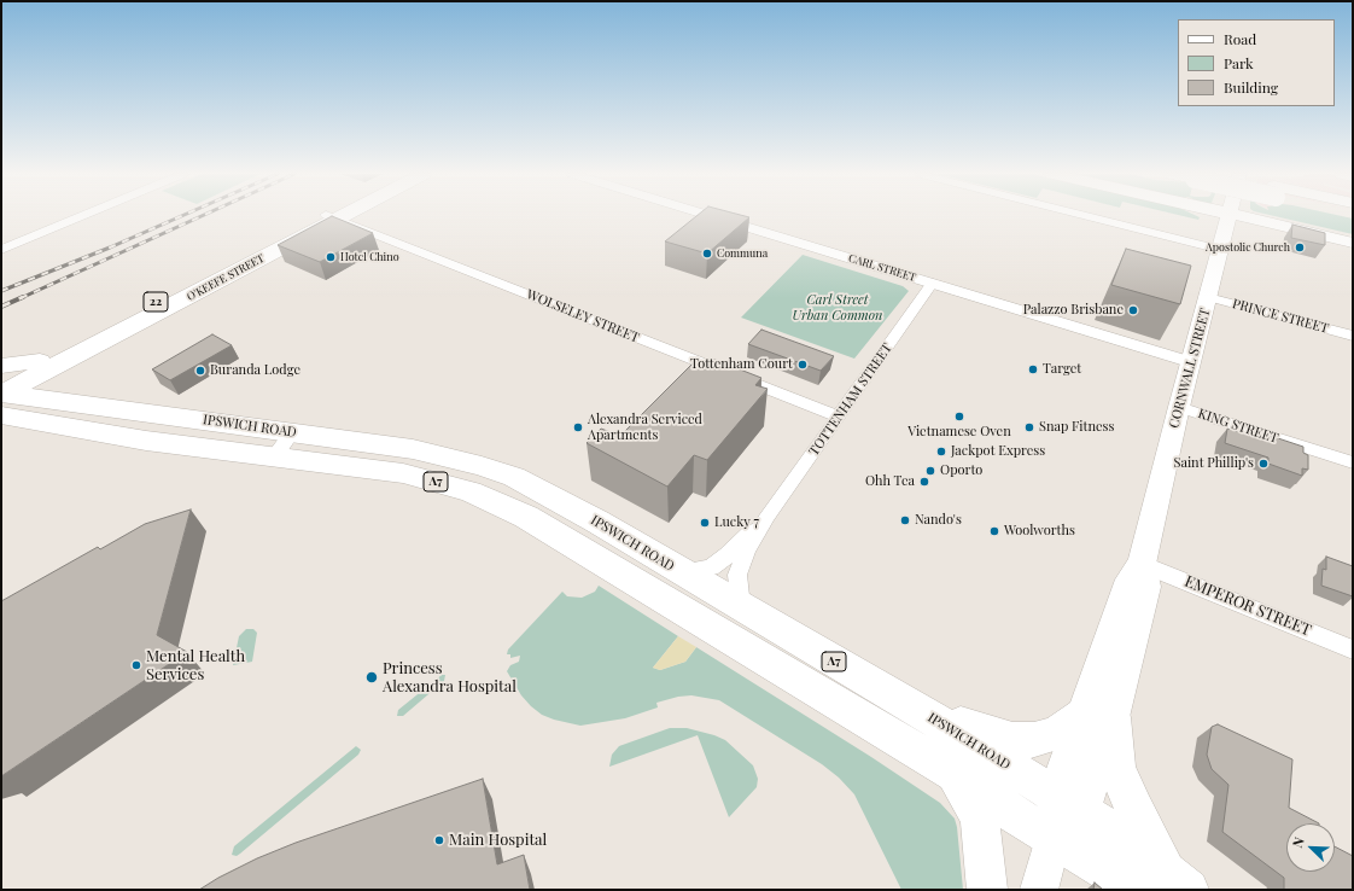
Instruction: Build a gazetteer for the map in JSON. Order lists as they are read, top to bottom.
{
  "streets": {
    "highway": [
      "O'KEEFE STREET",
      "22",
      "IPSWICH ROAD",
      "A7"
    ],
    "main road": ["CORNWALL STREET"],
    "street": [
      "CARL STREET",
      "WOLSELEY STREET",
      "PRINCE STREET",
      "TOTTENHAM STREET",
      "KING STREET",
      "EMPEROR STREET"
    ]
  },
  "crossings": [
    ["CARL STREET", "CORNWALL STREET"],
    ["CARL STREET", "TOTTENHAM STREET"],
    ["O'KEEFE STREET", "WOLSELEY STREET"],
    ["O'KEEFE STREET", "IPSWICH ROAD"],
    ["WOLSELEY STREET", "TOTTENHAM STREET"],
    ["PRINCE STREET", "CORNWALL STREET"],
    ["CORNWALL STREET", "IPSWICH ROAD"],
    ["CORNWALL STREET", "KING STREET"],
    ["CORNWALL STREET", "EMPEROR STREET"],
    ["TOTTENHAM STREET", "IPSWICH ROAD"]
  ],
  "parks": ["Carl Street Urban Common"],
  "places": [
    "Apostolic Church",
    "Communa",
    "Hotel Chino",
    "Palazzo Brisbane",
    "Tottenham Court",
    "Target",
    "Buranda Lodge",
    "Vietnamese Oven",
    "Alexandra Serviced Apartments",
    "Snap Fitness",
    "Jackpot Express",
    "Saint Phillip's",
    "Oporto",
    "Ohh Tea",
    "Nando's",
    "Lucky 7",
    "Woolworths",
    "Mental Health Services",
    "Princess Alexandra Hospital",
    "Main Hospital"
  ],
  "legend": ["Road", "Park", "Building"],
  "north": "top left"
}
